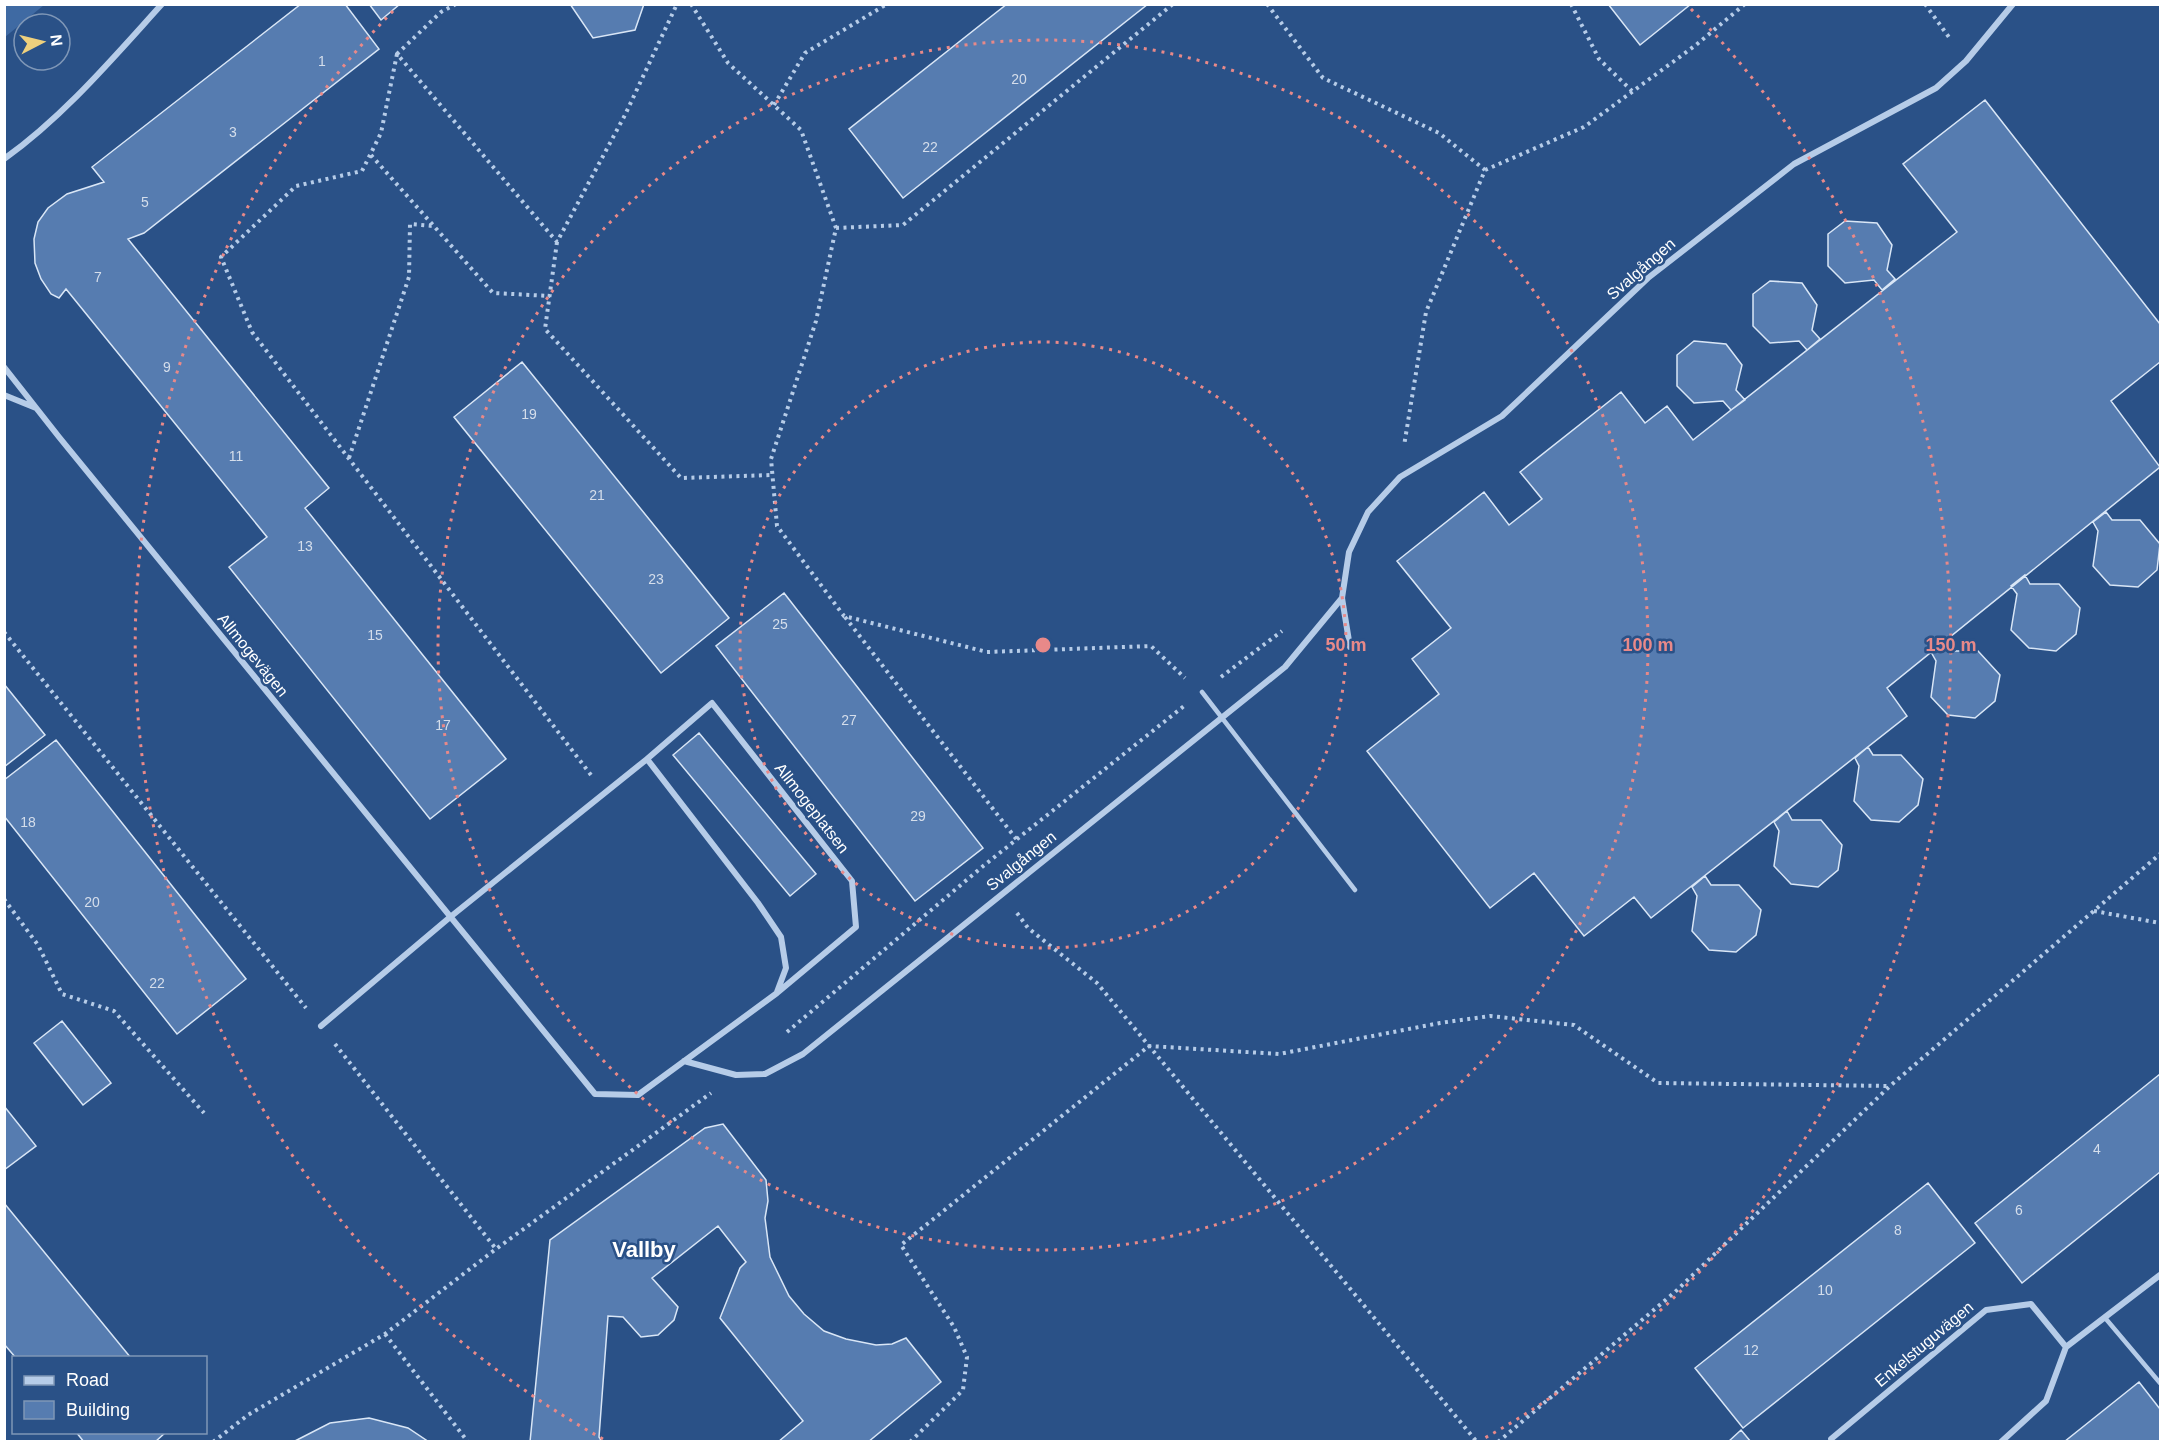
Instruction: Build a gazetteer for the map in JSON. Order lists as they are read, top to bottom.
{
  "streets": {
    "street": [
      "Svalgången",
      "Allmogevägen",
      "Allmogeplatsen",
      "Enkelstuguvägen"
    ]
  },
  "crossings": [
    ["Svalgången", "Allmogeplatsen"],
    ["Allmogevägen", "Allmogeplatsen"]
  ],
  "districts": ["Vallby"],
  "house_numbers": [
    "1",
    "20",
    "3",
    "22",
    "5",
    "7",
    "9",
    "19",
    "11",
    "21",
    "13",
    "23",
    "25",
    "15",
    "27",
    "17",
    "29",
    "18",
    "20",
    "22",
    "4",
    "6",
    "8",
    "10",
    "12"
  ],
  "legend": ["Road", "Building"],
  "north": "right",
  "rings": ["50 m", "100 m", "150 m"]
}
